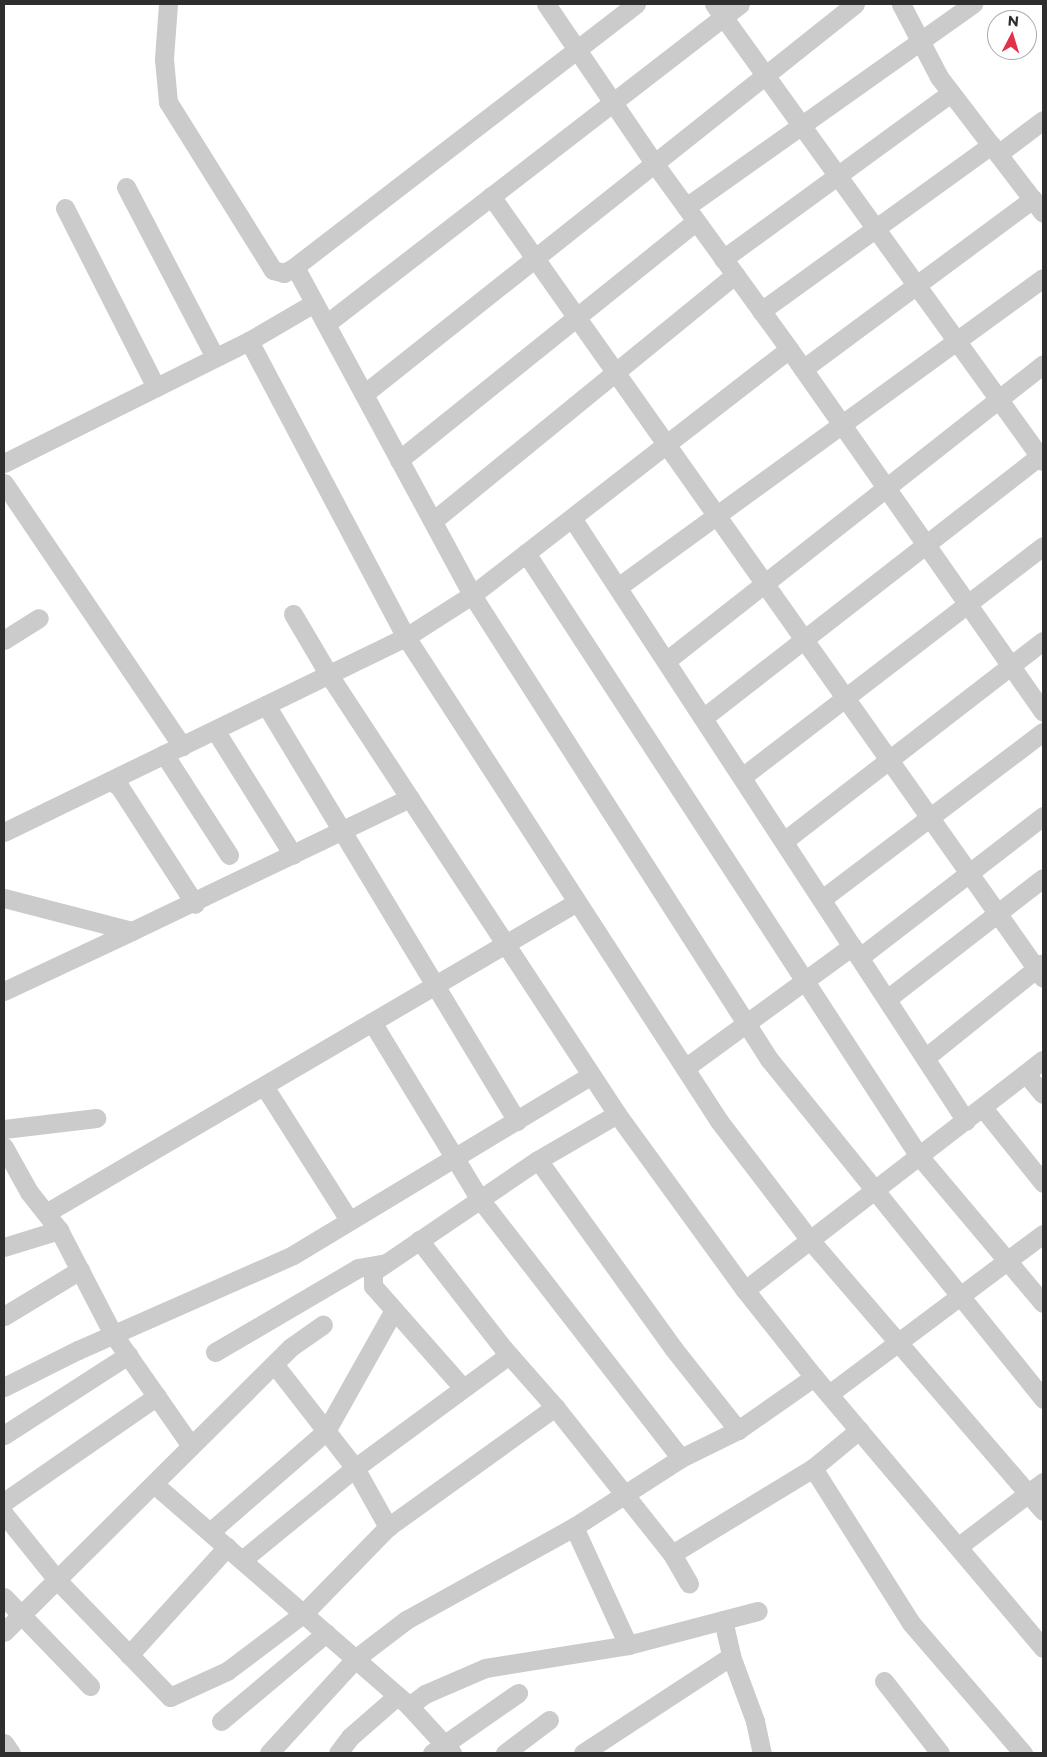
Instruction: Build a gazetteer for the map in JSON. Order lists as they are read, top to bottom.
{
  "north": "top"
}
